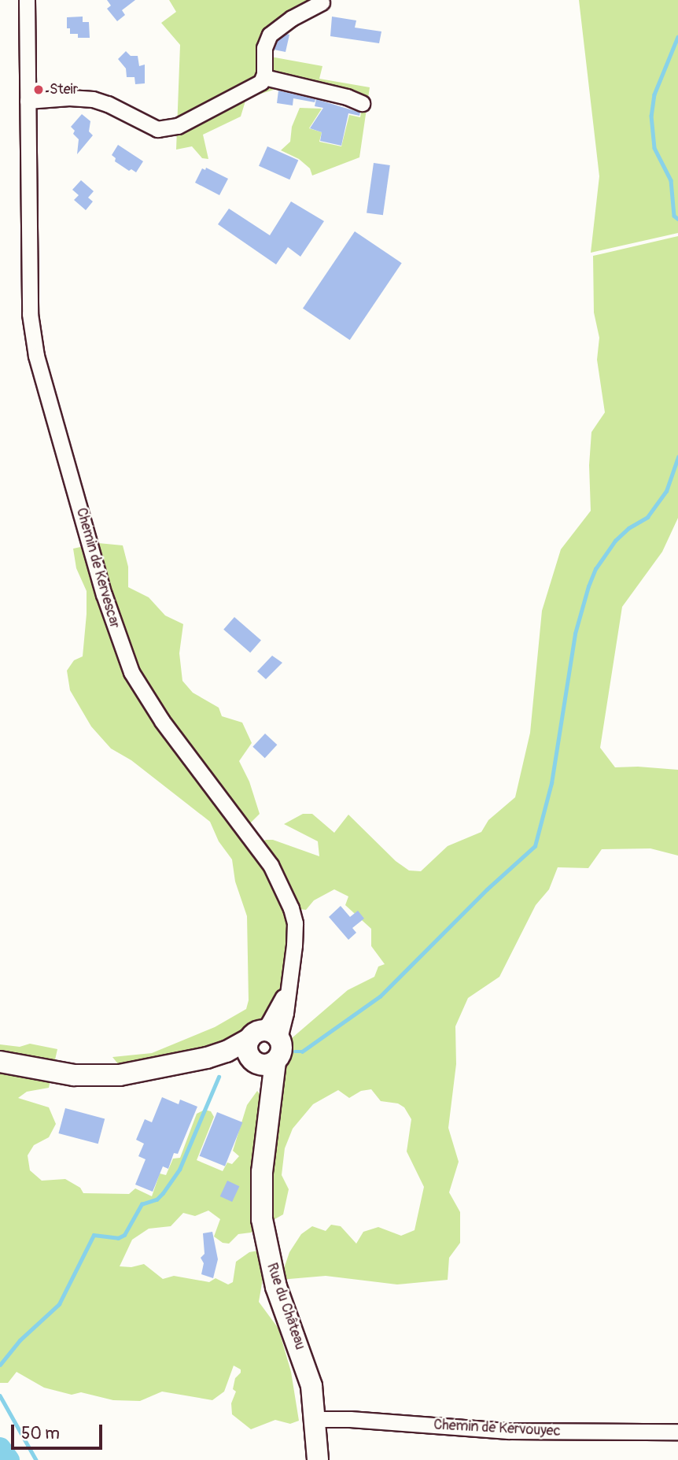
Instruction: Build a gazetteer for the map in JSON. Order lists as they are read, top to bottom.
{
  "streets": {
    "street": ["Chemin de Kervescar", "Rue du Château", "Chemin de Kervouyec"]
  },
  "crossings": [
    ["Chemin de Kervescar", "Rue du Château"],
    ["Rue du Château", "Chemin de Kervouyec"]
  ],
  "places": ["Steir"],
  "scale_bar": "50 m"
}
